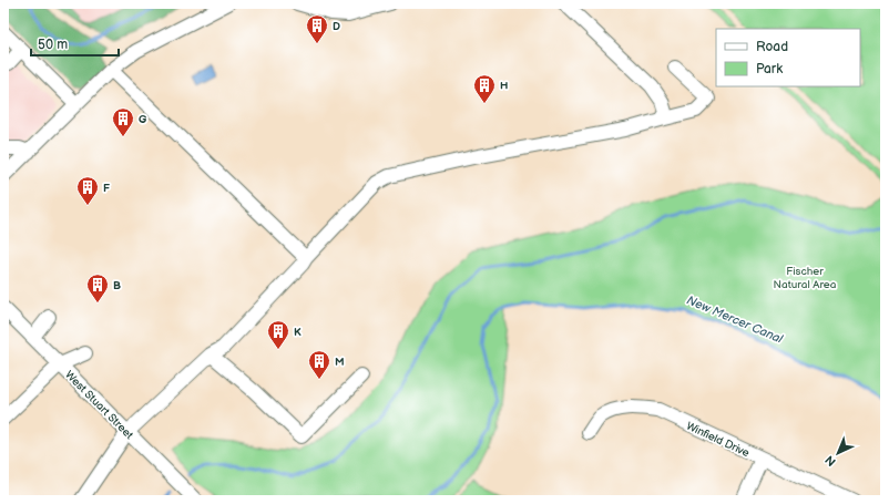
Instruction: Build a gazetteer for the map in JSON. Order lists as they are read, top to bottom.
{
  "streets": {
    "street": ["West Stuart Street", "Winfield Drive"]
  },
  "water": ["New Mercer Canal"],
  "parks": ["Fischer Natural Area"],
  "places": {
    "building": [
      "D",
      "H",
      "G",
      "F",
      "B",
      "K",
      "M"
    ]
  },
  "legend": ["Road", "Park"],
  "scale_bar": "50 m",
  "north": "bottom left"
}
